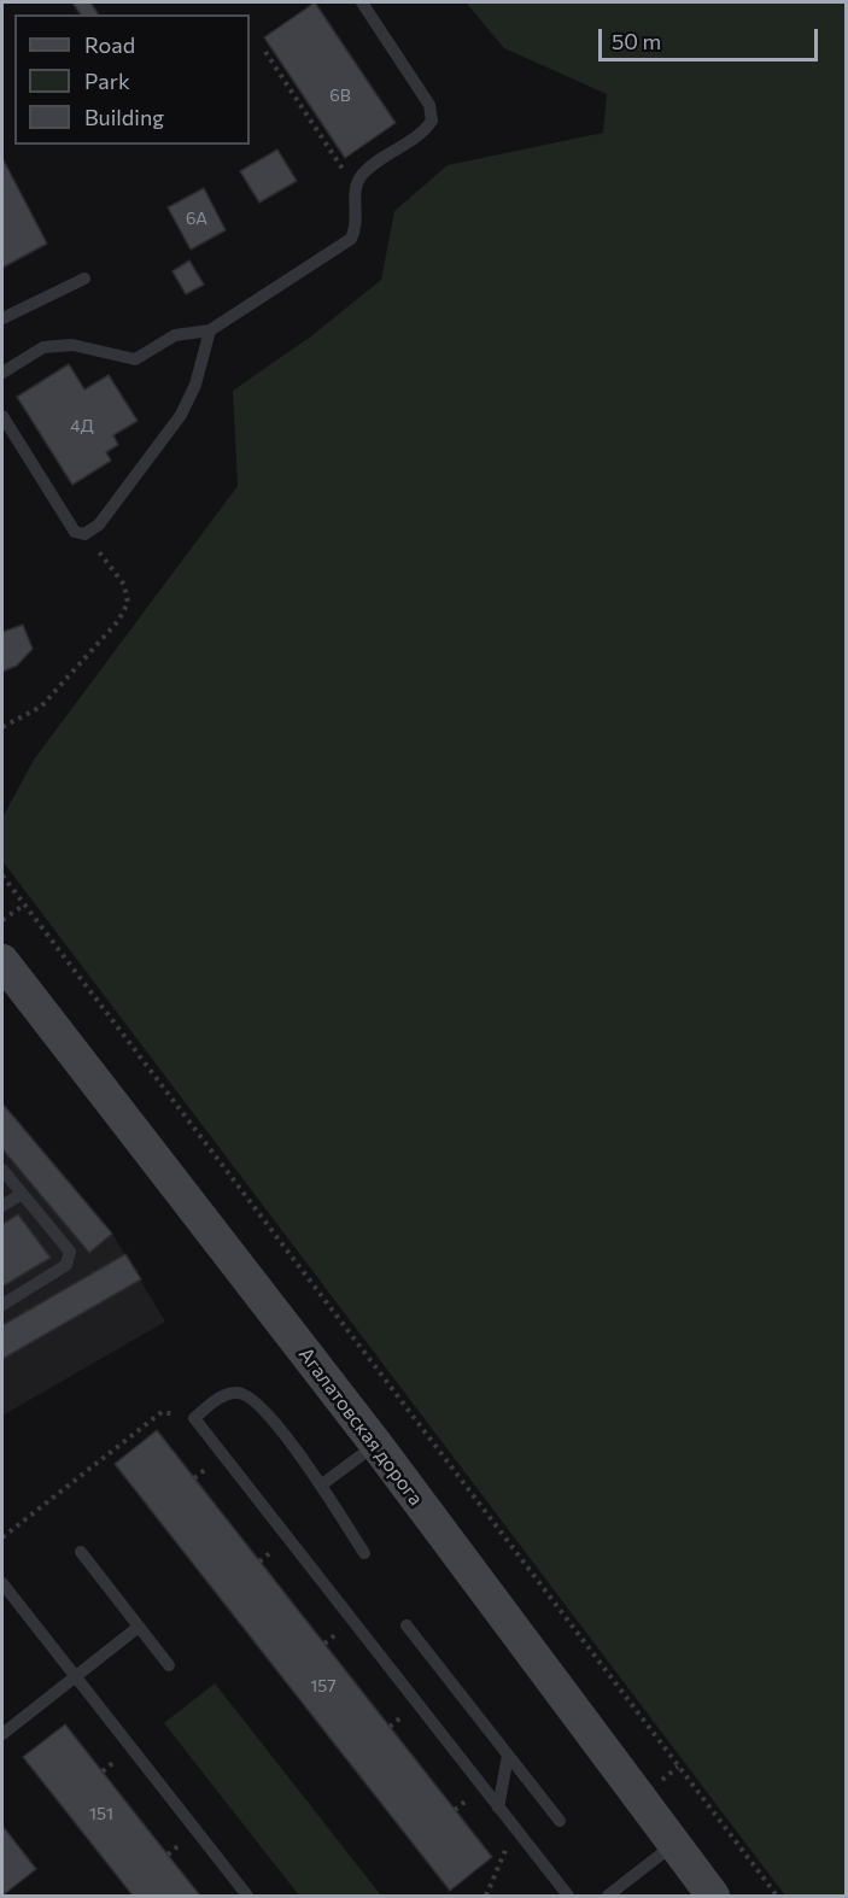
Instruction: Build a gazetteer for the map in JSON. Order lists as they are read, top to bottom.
{
  "streets": {
    "main road": ["Агалатовская дорога"]
  },
  "house_numbers": [
    "6В",
    "6А",
    "4Д",
    "157",
    "151"
  ],
  "legend": ["Road", "Park", "Building"],
  "scale_bar": "50 m"
}
